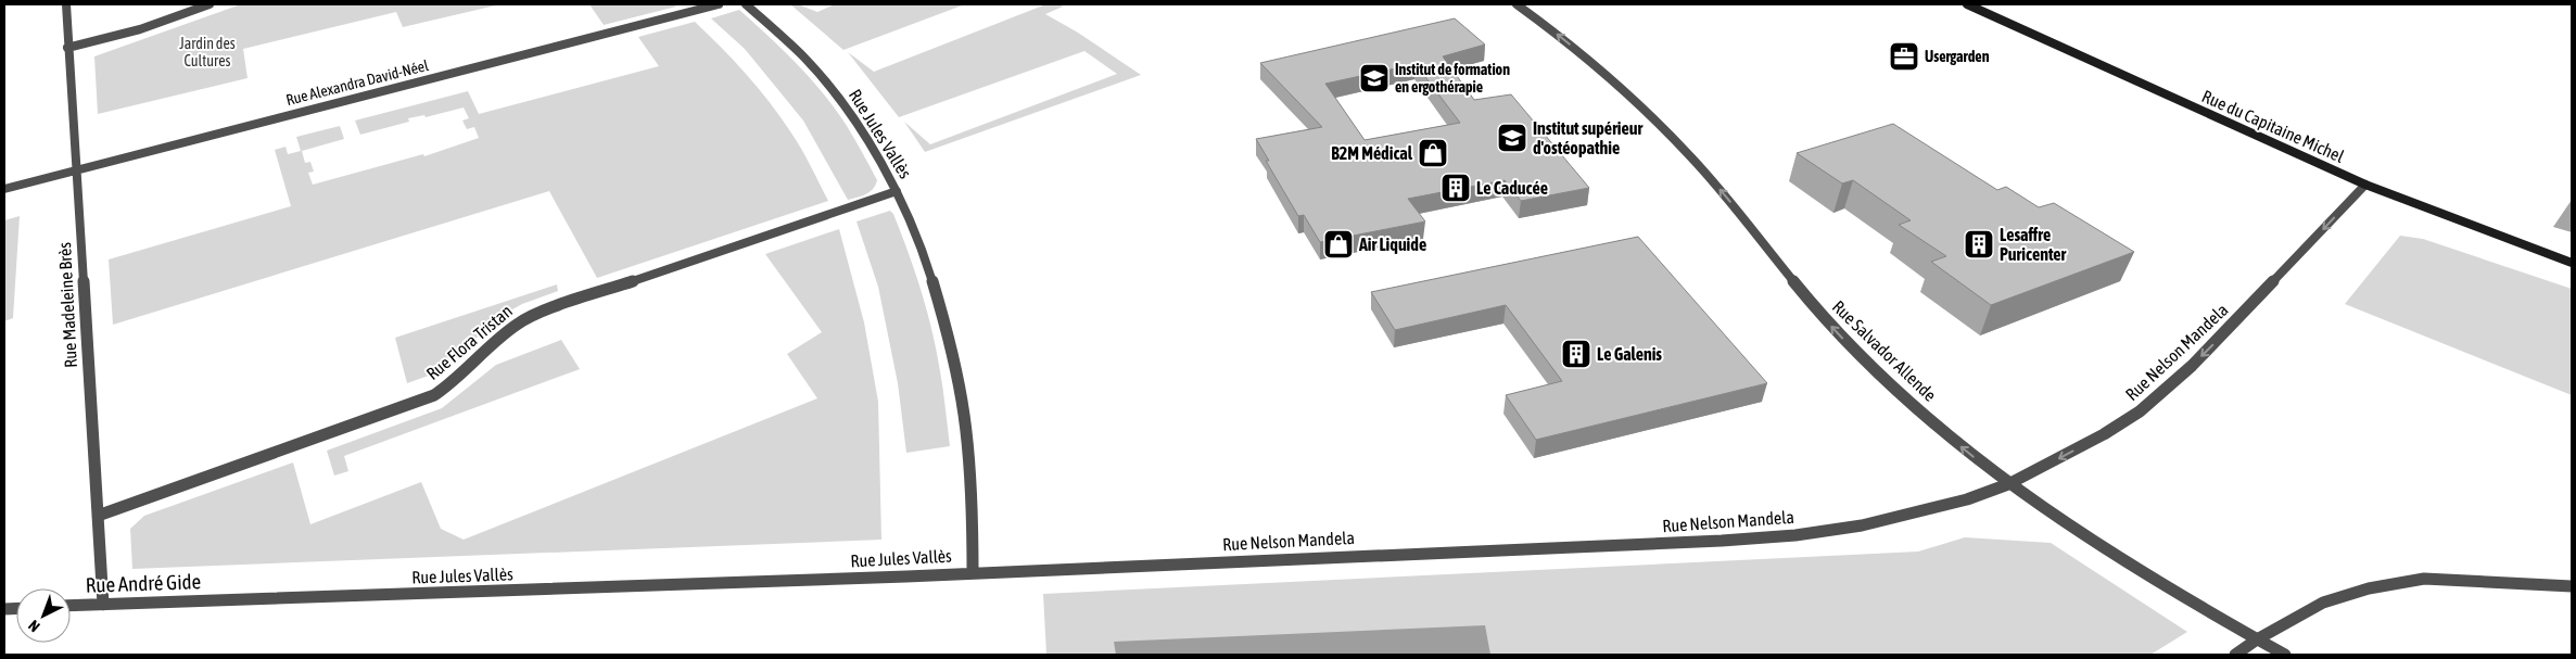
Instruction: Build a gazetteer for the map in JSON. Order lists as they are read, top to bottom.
{
  "streets": {
    "main road": ["Rue du Capitaine Michel"],
    "street": [
      "Rue Alexandra David-Néel",
      "Rue Jules Vallès",
      "Rue Madeleine Brès",
      "Rue Flora Tristan",
      "Rue Salvador Allende",
      "Rue Nelson Mandela",
      "Rue André Gide"
    ]
  },
  "crossings": [
    ["Rue Alexandra David-Néel", "Rue Madeleine Brès"],
    ["Rue du Capitaine Michel", "Rue Nelson Mandela"],
    ["Rue Jules Vallès", "Rue Flora Tristan"],
    ["Rue Jules Vallès", "Rue Nelson Mandela"],
    ["Rue Jules Vallès", "Rue André Gide"],
    ["Rue Madeleine Brès", "Rue Flora Tristan"],
    ["Rue Madeleine Brès", "Rue André Gide"],
    ["Rue Salvador Allende", "Rue Nelson Mandela"]
  ],
  "one_way": ["Rue Salvador Allende"],
  "parks": ["Jardin des Cultures"],
  "places": {
    "office": ["Usergarden"],
    "school or university": ["Institut de formation en ergothérapie", "Institut supérieur d'ostéopathie"],
    "shop": ["B2M Médical", "Air Liquide"],
    "building": ["Le Caducée", "Lesaffre Puricenter", "Le Galenis"]
  },
  "north": "bottom left"
}
